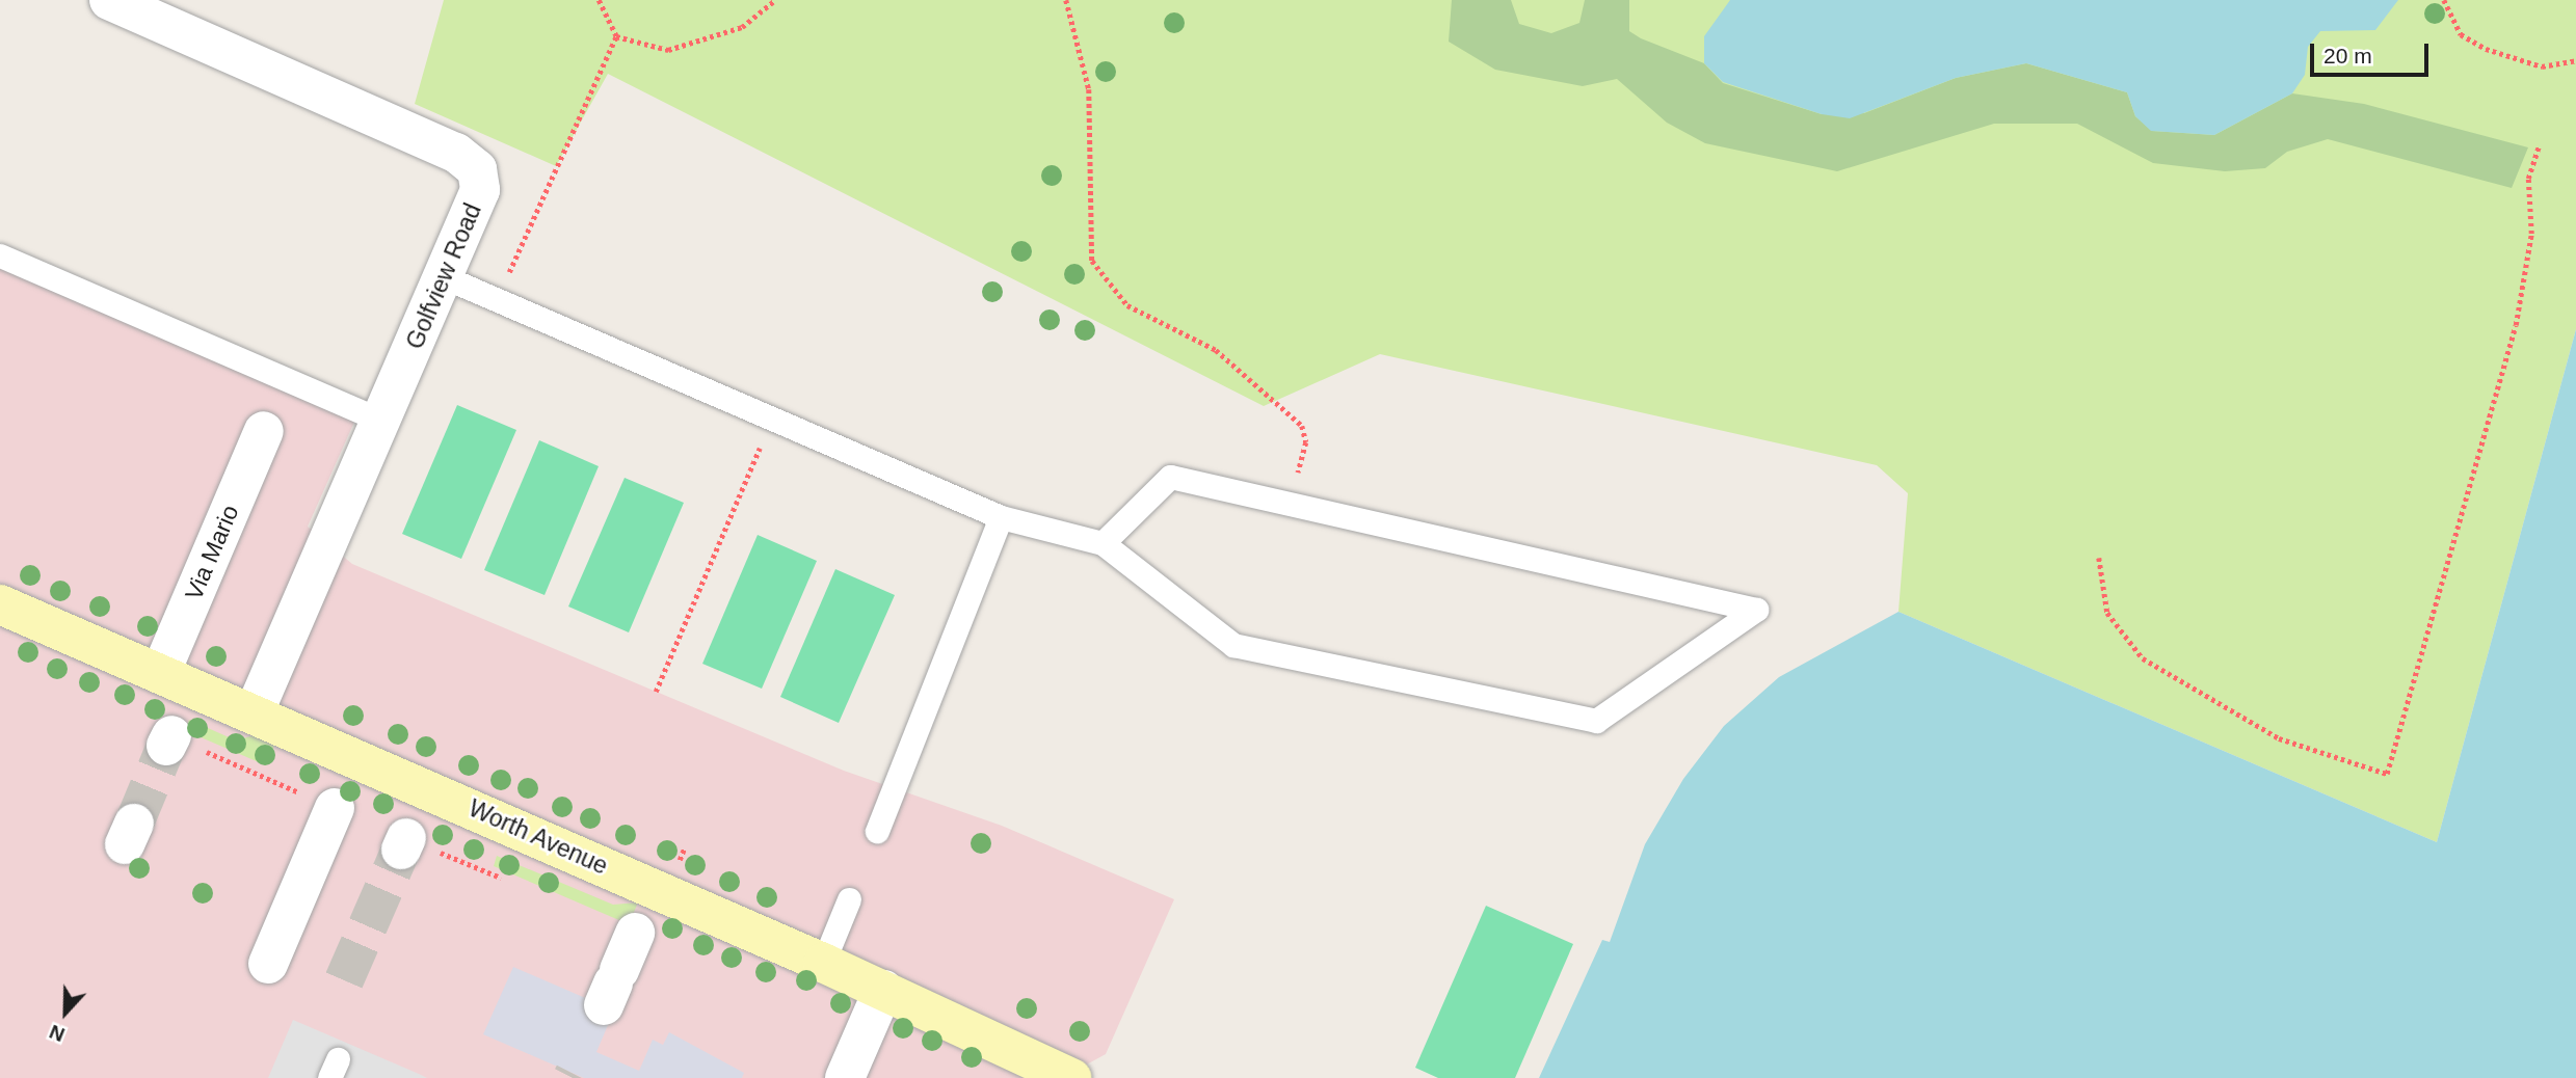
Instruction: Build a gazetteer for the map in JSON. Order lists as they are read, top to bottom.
{
  "streets": {
    "street": ["Golfview Road", "Via Mario", "Worth Avenue"]
  },
  "crossings": [
    ["Golfview Road", "Worth Avenue"],
    ["Via Mario", "Worth Avenue"]
  ],
  "scale_bar": "20 m",
  "north": "bottom"
}
